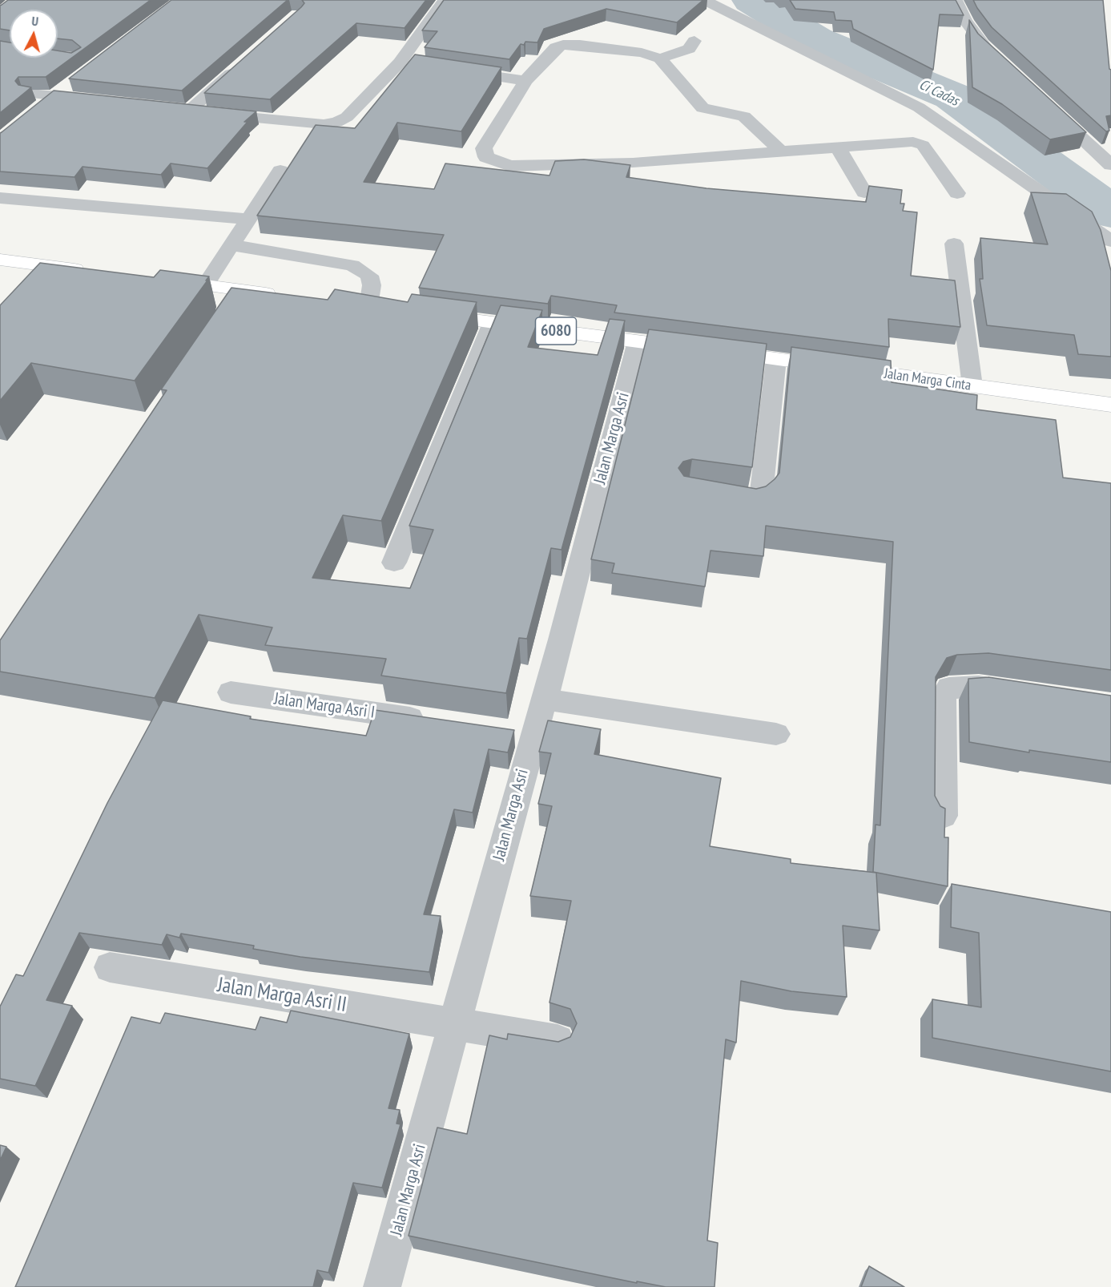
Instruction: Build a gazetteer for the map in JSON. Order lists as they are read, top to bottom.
{
  "streets": {
    "main road": ["6080", "Jalan Marga Cinta"],
    "street": ["Jalan Marga Asri", "Jalan Marga Asri I", "Jalan Marga Asri II"]
  },
  "crossings": [
    ["Jalan Marga Cinta", "Jalan Marga Asri"],
    ["Jalan Marga Asri", "Jalan Marga Asri II"]
  ],
  "water": ["Ci Cadas"],
  "north": "top"
}
